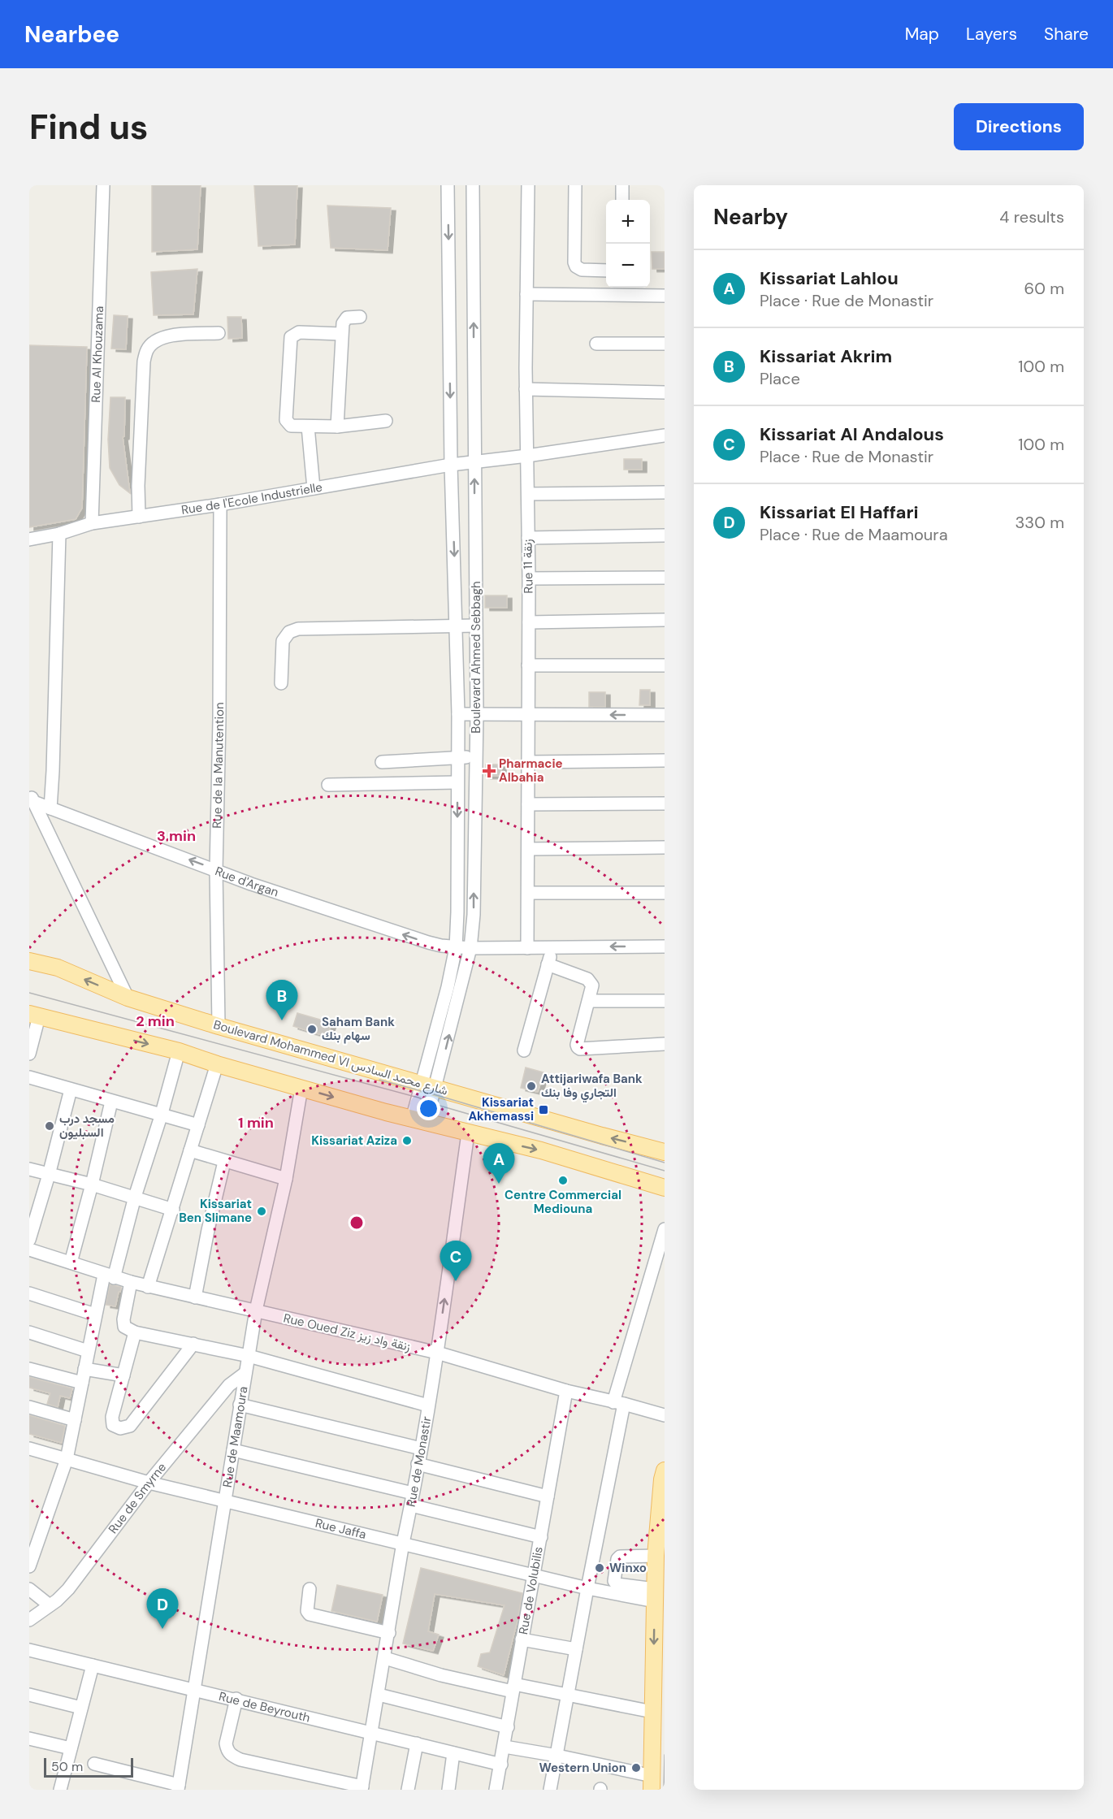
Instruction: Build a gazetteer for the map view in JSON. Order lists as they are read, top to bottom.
{
  "streets": {
    "main road": ["Boulevard Mohammed VI شارع محمد السادس"],
    "street": [
      "Rue Al Khouzama",
      "Rue de l'Ecole Industrielle",
      "Rue 11 زنقة",
      "Boulevard Ahmed Sebbagh",
      "Rue de la Manutention",
      "Rue d'Argan",
      "Rue Oued Ziz زنقة واد زيز",
      "Rue de Maamoura",
      "Rue de Monastir",
      "Rue de Smyrne",
      "Rue Jaffa",
      "Rue de Volubilis",
      "Rue de Beyrouth"
    ]
  },
  "crossings": [
    ["Rue Al Khouzama", "Rue de l'Ecole Industrielle"],
    ["Rue de l'Ecole Industrielle", "Rue 11 زنقة"],
    ["Rue de l'Ecole Industrielle", "Boulevard Ahmed Sebbagh"],
    ["Rue de l'Ecole Industrielle", "Rue de la Manutention"],
    ["Rue 11 زنقة", "Rue d'Argan"],
    ["Boulevard Ahmed Sebbagh", "Rue d'Argan"],
    ["Boulevard Ahmed Sebbagh", "Boulevard Mohammed VI شارع محمد السادس"],
    ["Rue de la Manutention", "Rue d'Argan"],
    ["Rue de la Manutention", "Boulevard Mohammed VI شارع محمد السادس"],
    ["Rue Oued Ziz زنقة واد زيز", "Rue de Maamoura"],
    ["Rue Oued Ziz زنقة واد زيز", "Rue de Monastir"],
    ["Rue Oued Ziz زنقة واد زيز", "Rue de Volubilis"],
    ["Rue de Maamoura", "Rue de Smyrne"],
    ["Rue de Maamoura", "Rue Jaffa"],
    ["Rue de Maamoura", "Rue de Beyrouth"],
    ["Rue de Monastir", "Rue Jaffa"],
    ["Rue de Monastir", "Rue de Beyrouth"],
    ["Rue de Smyrne", "Rue Jaffa"],
    ["Rue Jaffa", "Rue de Volubilis"],
    ["Rue de Volubilis", "Rue de Beyrouth"]
  ],
  "places": {
    "health": ["Pharmacie Albahia"],
    "other": [
      "Saham Bank سهام بنك",
      "Attijariwafa Bank التجاري وفا بنك",
      "مسجد درب السبليون",
      "Kissariat Aziza",
      "Centre Commercial Mediouna",
      "Kissariat Ben Slimane",
      "Winxo",
      "Western Union"
    ],
    "transit": ["Kissariat Akhemassi"]
  },
  "scale_bar": "50 m",
  "page": {
    "header": "Nearbee",
    "nav": ["Map", "Layers", "Share"],
    "buttons": "Directions",
    "title": "Find us",
    "heading": ["Nearby", "4 results"],
    "map_buttons": ["+", "−"],
    "list": [
      {
        "mark": "A",
        "name": "Kissariat Lahlou",
        "note": "Place · Rue de Monastir",
        "value": "60 m"
      },
      {
        "mark": "B",
        "name": "Kissariat Akrim",
        "note": "Place",
        "value": "100 m"
      },
      {
        "mark": "C",
        "name": "Kissariat Al Andalous",
        "note": "Place · Rue de Monastir",
        "value": "100 m"
      },
      {
        "mark": "D",
        "name": "Kissariat El Haffari",
        "note": "Place · Rue de Maamoura",
        "value": "330 m"
      }
    ],
    "pins": [
      "B",
      "A",
      "C",
      "D"
    ],
    "scale": "50 m"
  },
  "rings": ["3 min", "2 min", "1 min"]
}
